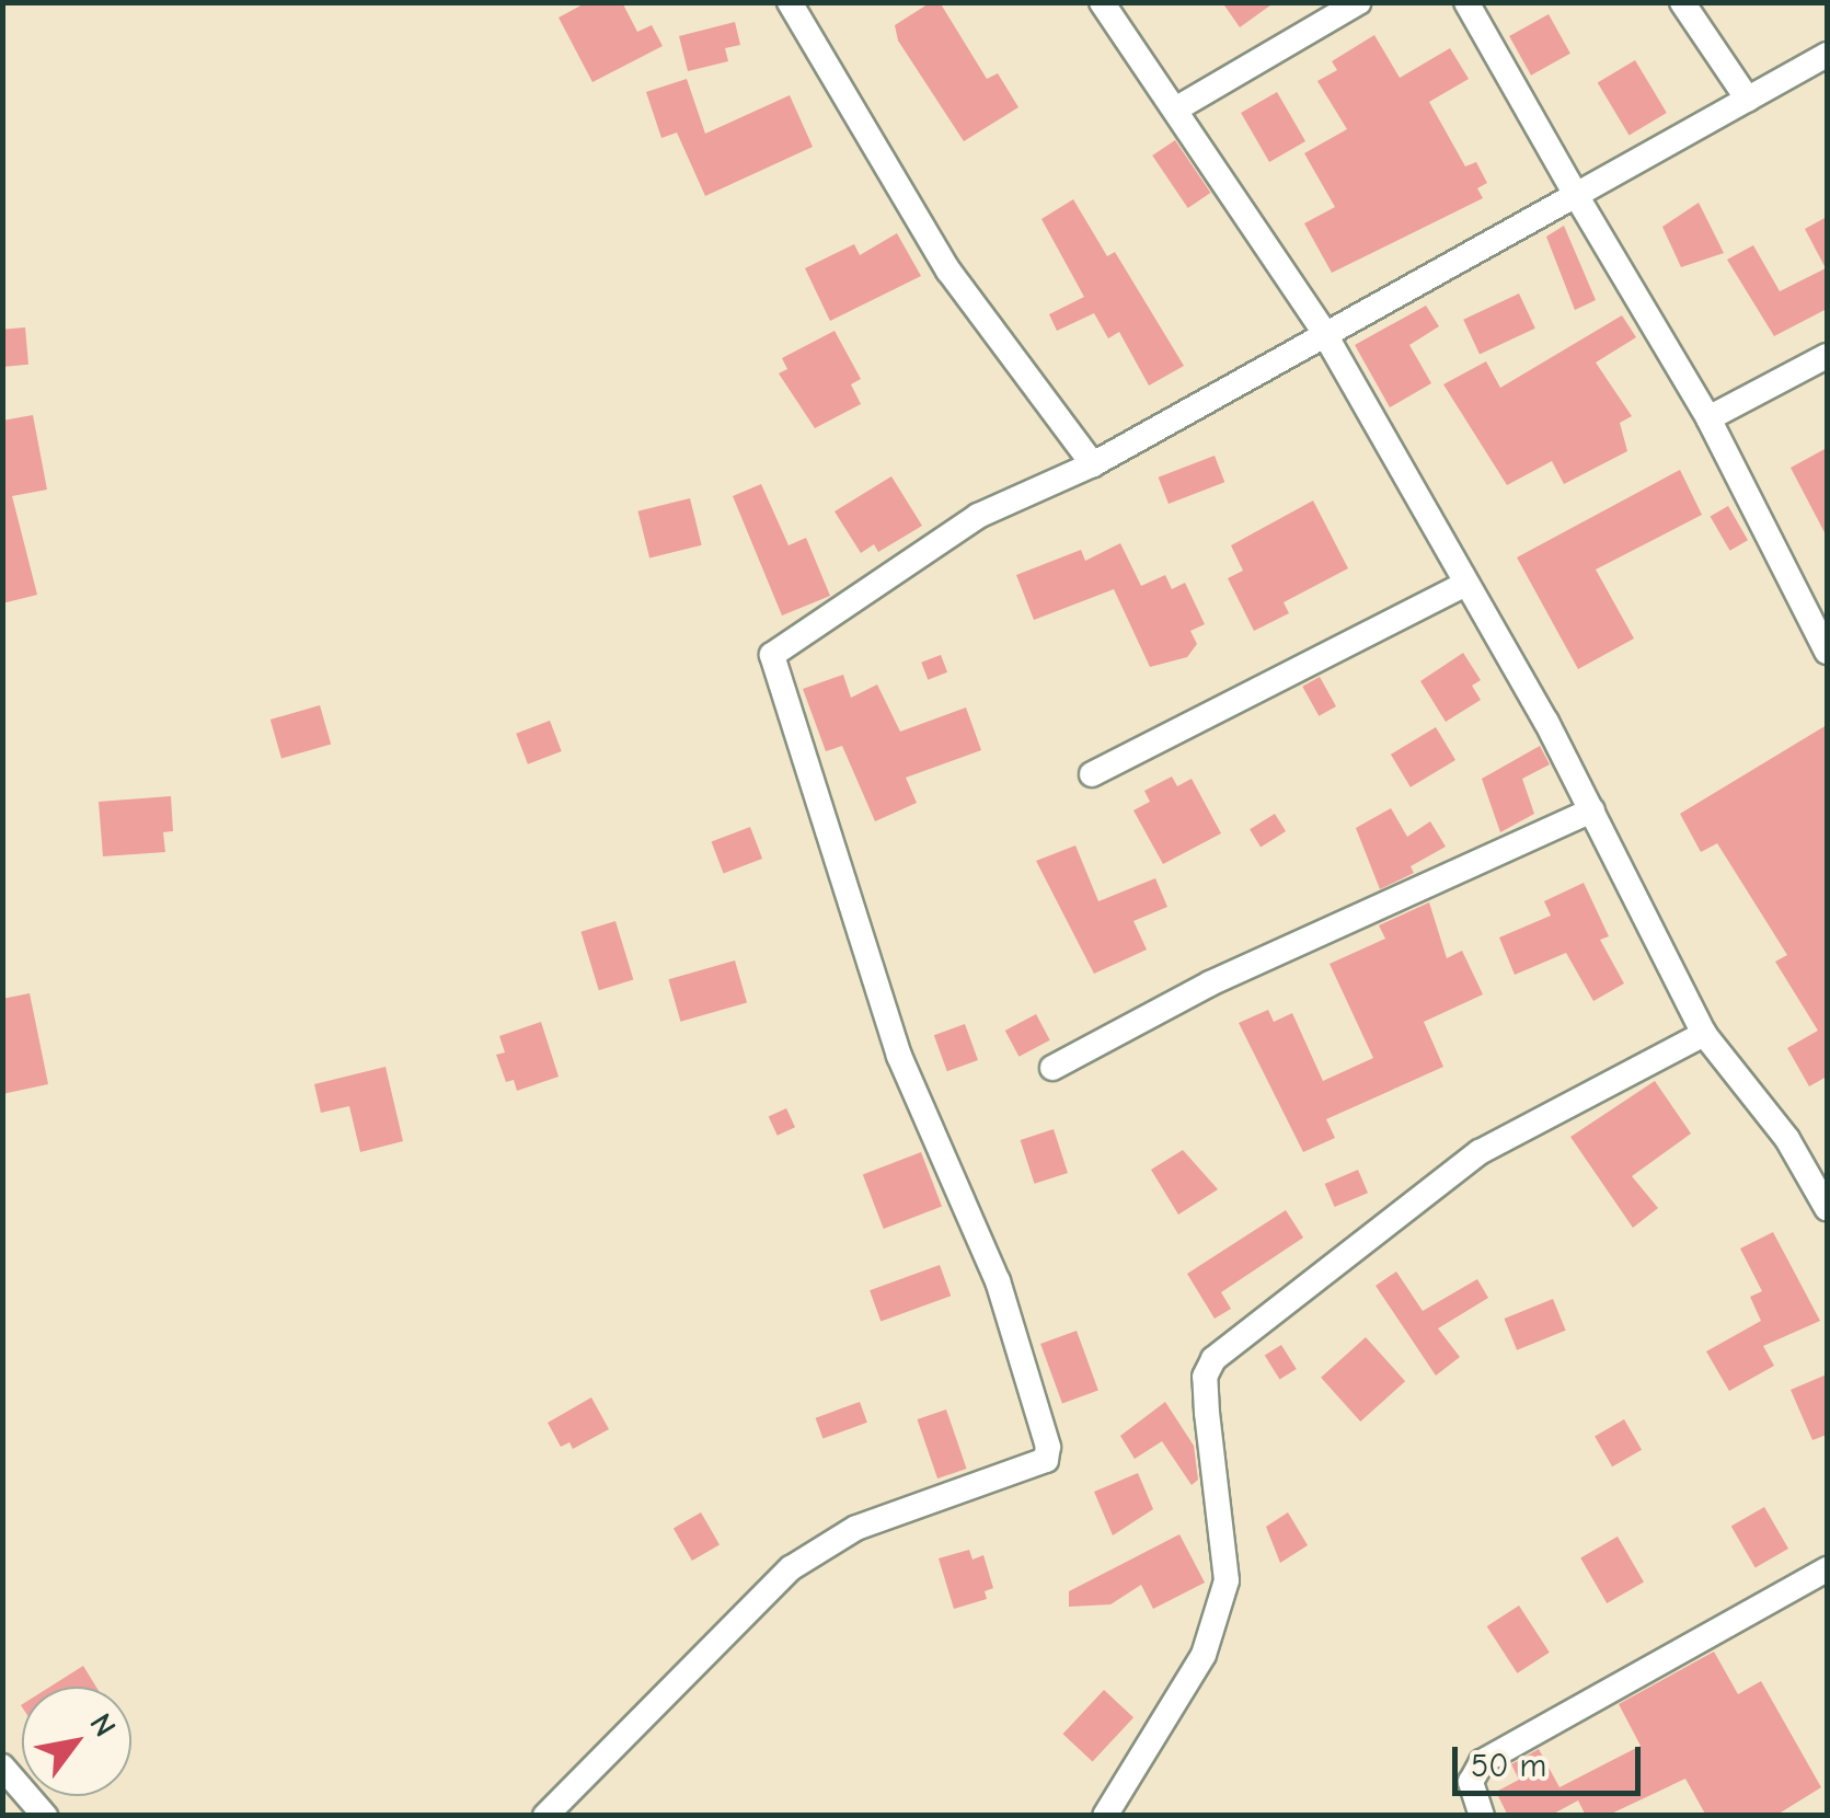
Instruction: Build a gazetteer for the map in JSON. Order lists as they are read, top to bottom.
{
  "scale_bar": "50 m",
  "north": "top right"
}
